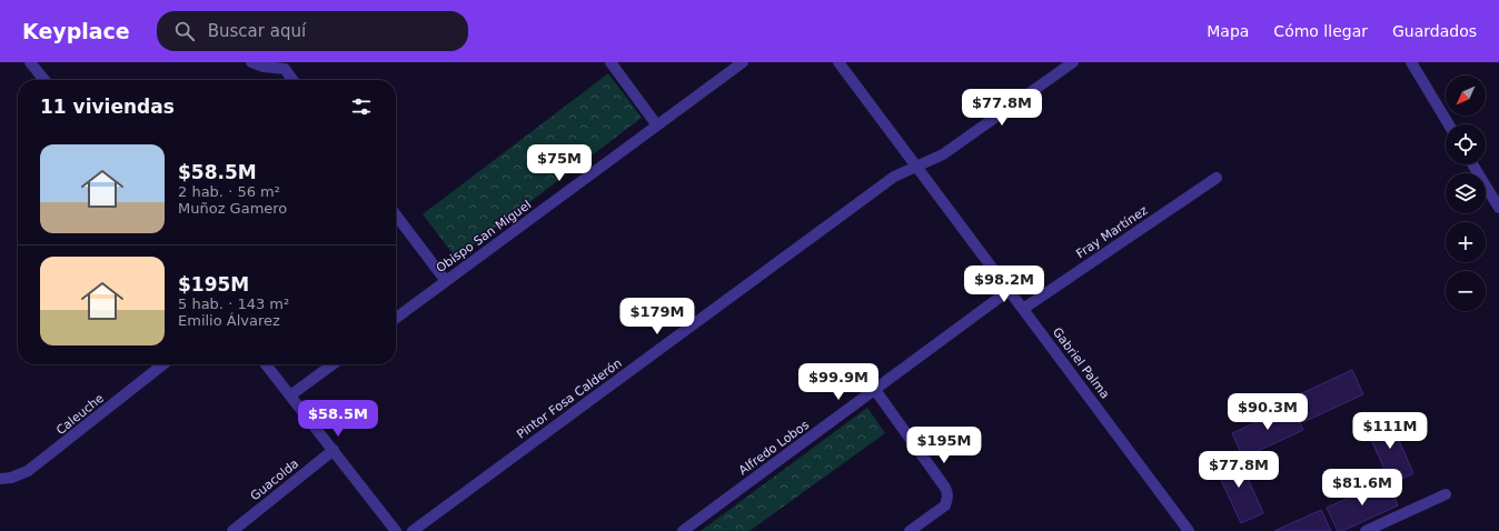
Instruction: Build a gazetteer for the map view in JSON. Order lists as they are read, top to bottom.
{
  "streets": {
    "street": [
      "Fray Martínez",
      "Obispo San Miguel",
      "Gabriel Palma",
      "Pintor Fosa Calderón",
      "Caleuche",
      "Alfredo Lobos",
      "Guacolda"
    ]
  },
  "crossings": [
    ["Fray Martínez", "Gabriel Palma"],
    ["Gabriel Palma", "Pintor Fosa Calderón"],
    ["Gabriel Palma", "Alfredo Lobos"]
  ],
  "north": "bottom left",
  "page": {
    "header": "Keyplace",
    "search": "Buscar aquí",
    "nav": ["Mapa", "Cómo llegar", "Guardados"],
    "map_buttons": ["+", "−"],
    "heading": "11 viviendas",
    "price": [
      "$77.8M",
      "$75M",
      "$98.2M",
      "$179M",
      "$99.9M",
      "$90.3M",
      "$58.5M",
      "$111M",
      "$195M",
      "$77.8M",
      "$81.6M"
    ],
    "list": [
      {
        "name": "$58.5M",
        "note": "2 hab. · 56 m² · Muñoz Gamero"
      },
      {
        "name": "$195M",
        "note": "5 hab. · 143 m² · Emilio Álvarez"
      }
    ]
  }
}
